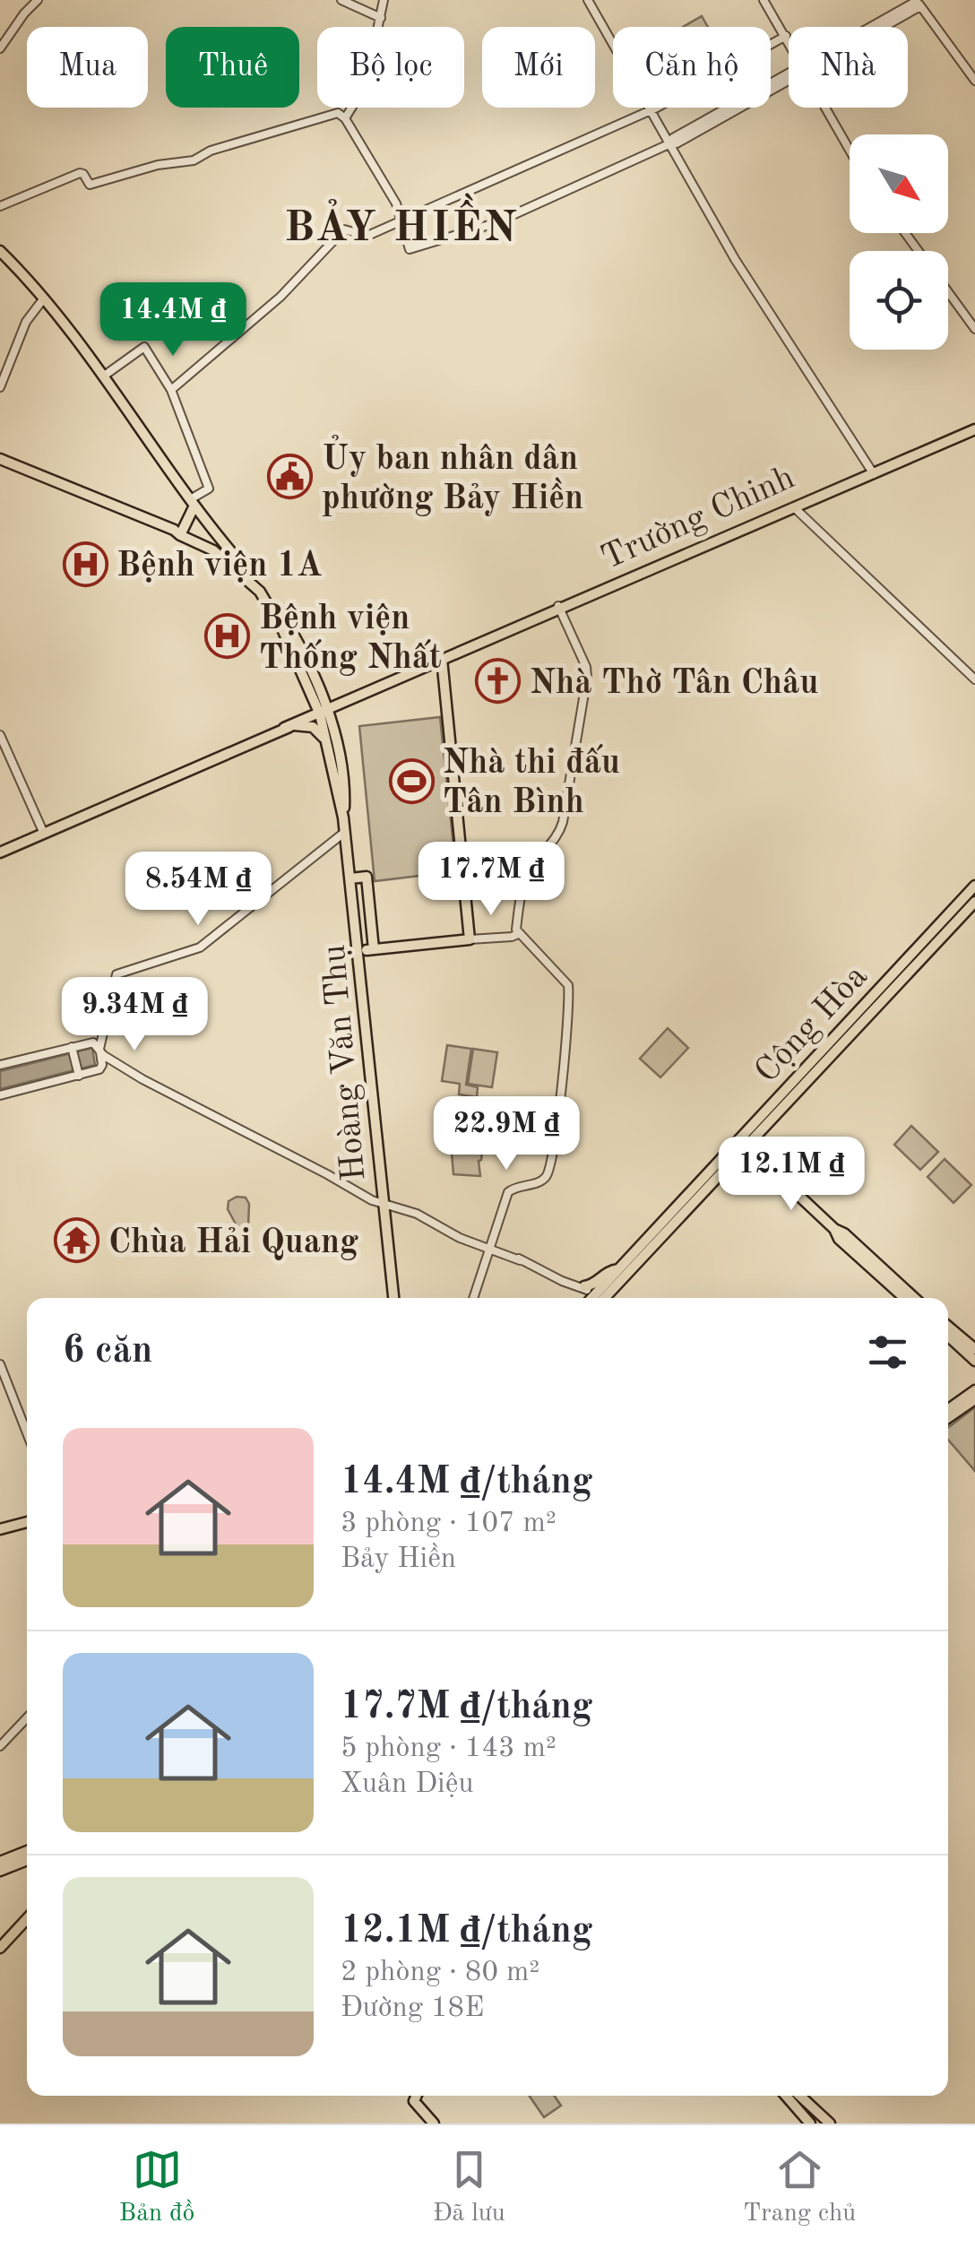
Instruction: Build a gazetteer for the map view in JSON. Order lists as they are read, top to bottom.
{
  "streets": {
    "main road": ["Trường Chinh", "Cộng Hòa", "Hoàng Văn Thụ"]
  },
  "crossings": [
    ["Trường Chinh", "Hoàng Văn Thụ"]
  ],
  "districts": ["BẢY HIỀN"],
  "places": {
    "public building": ["Ủy ban nhân dân phường Bảy Hiền"],
    "hospital": ["Bệnh viện 1A", "Bệnh viện Thống Nhất"],
    "church": ["Nhà Thờ Tân Châu"],
    "sports": ["Nhà thi đấu Tân Bình"],
    "temple": ["Chùa Hải Quang"]
  },
  "north": "bottom right",
  "page": {
    "chip": [
      "Mua",
      "Thuê",
      "Bộ lọc",
      "Mới",
      "Căn hộ",
      "Nhà"
    ],
    "price": [
      "14.4M ₫",
      "17.7M ₫",
      "8.54M ₫",
      "9.34M ₫",
      "22.9M ₫",
      "12.1M ₫"
    ],
    "heading": "6 căn",
    "list": [
      {
        "name": "14.4M ₫/tháng",
        "note": "3 phòng · 107 m² · Bảy Hiền"
      },
      {
        "name": "17.7M ₫/tháng",
        "note": "5 phòng · 143 m² · Xuân Diệu"
      },
      {
        "name": "12.1M ₫/tháng",
        "note": "2 phòng · 80 m² · Đường 18E"
      }
    ],
    "tabs": ["Bản đồ", "Đã lưu", "Trang chủ"]
  }
}
